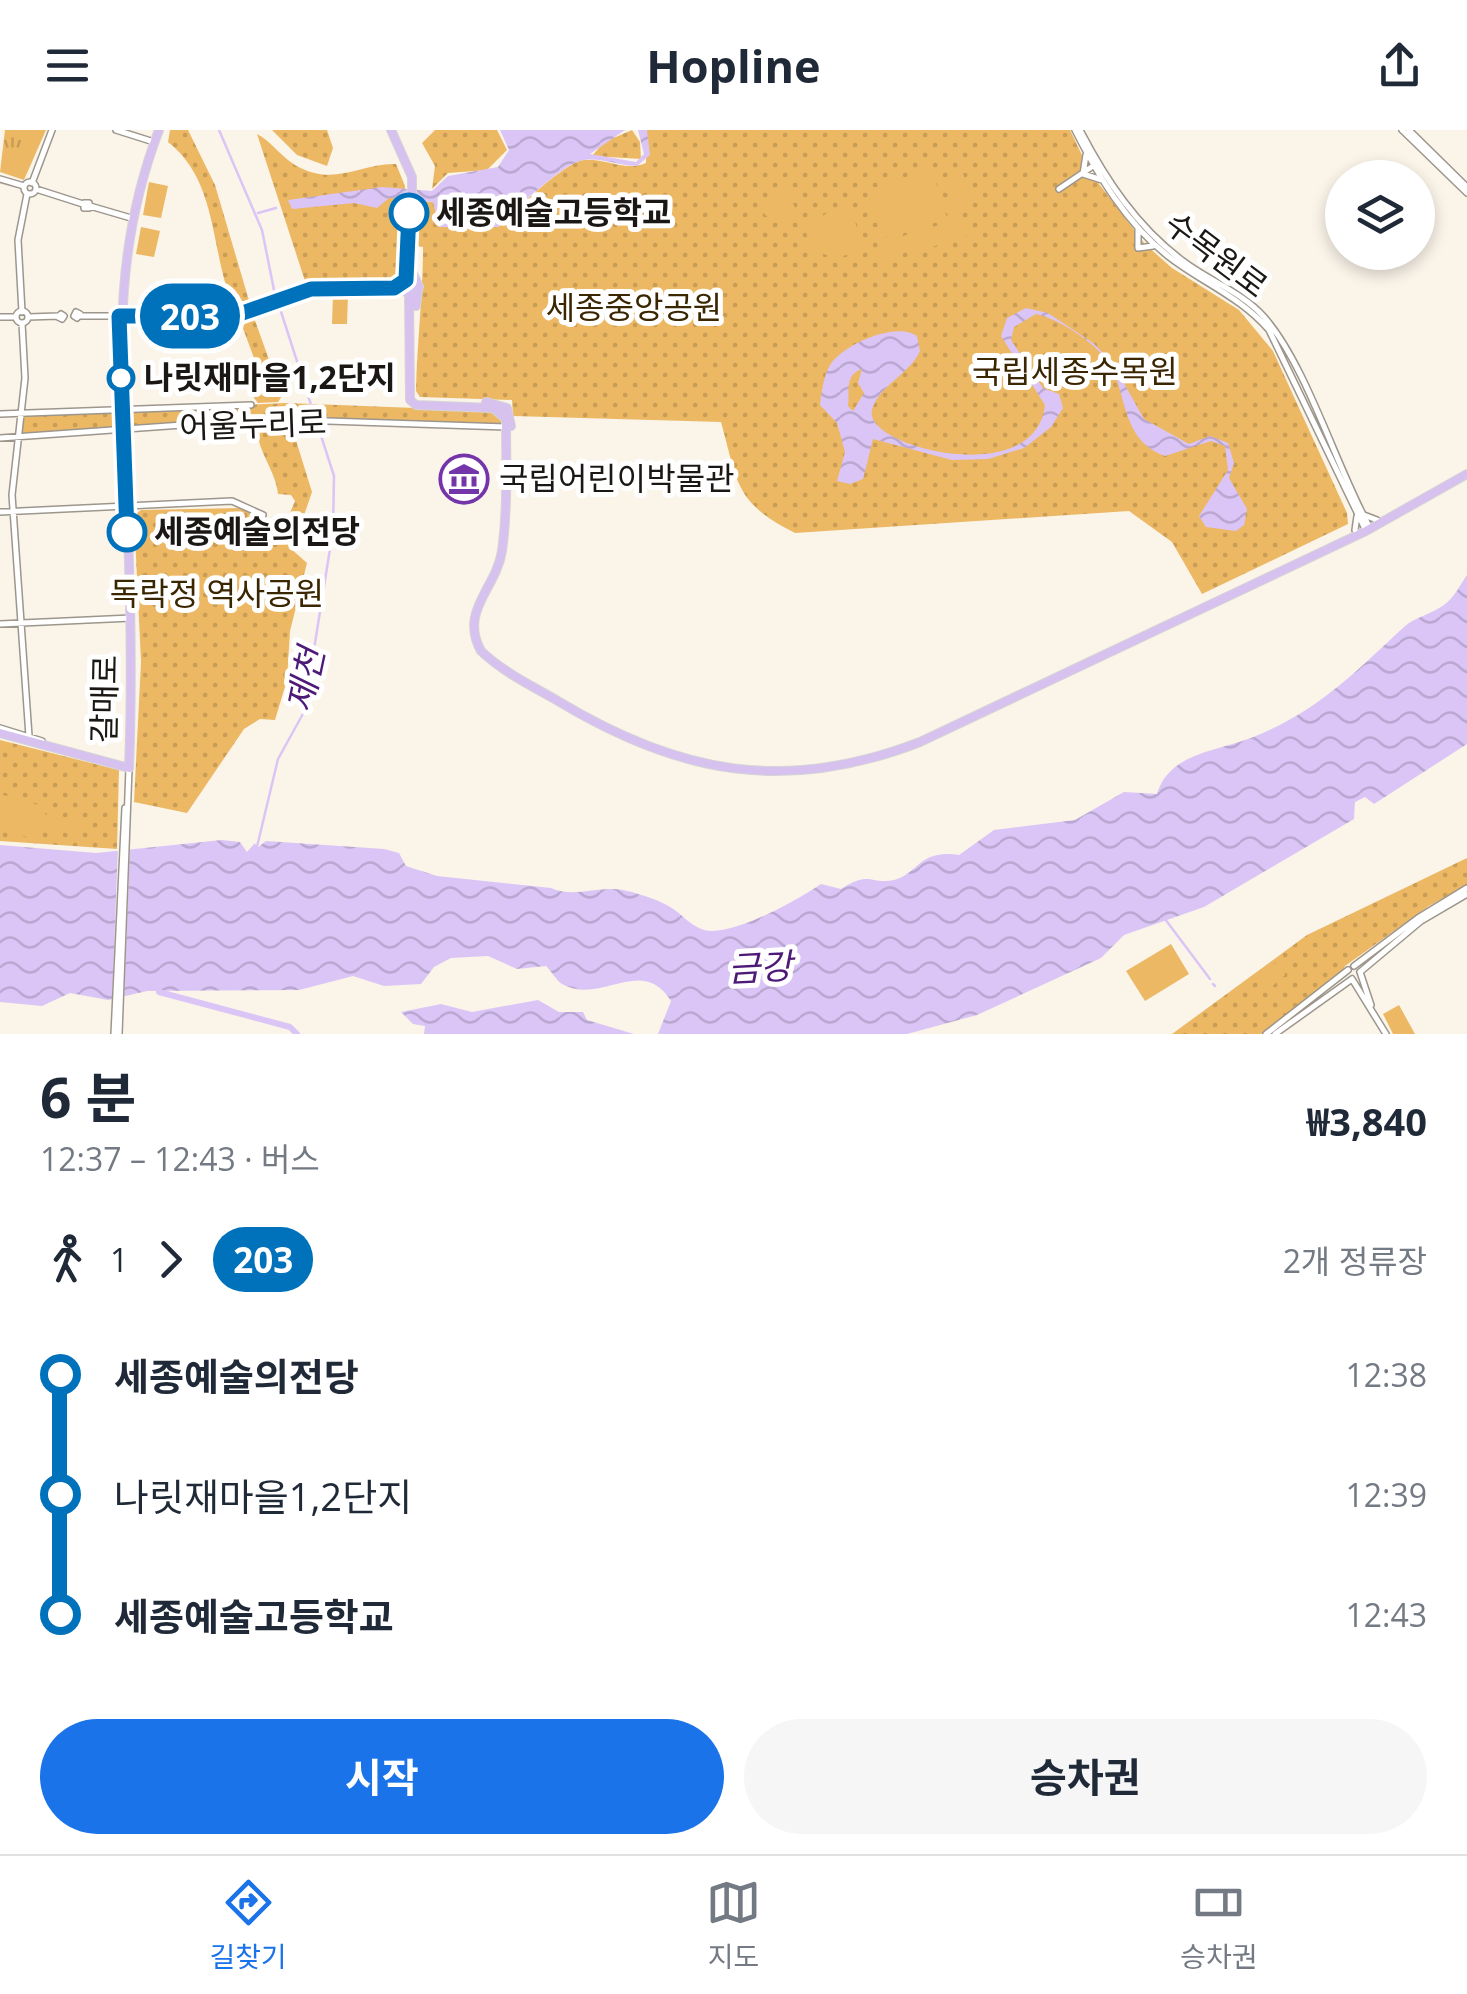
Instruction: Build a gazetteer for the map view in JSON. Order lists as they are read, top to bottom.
{
  "streets": {
    "main road": ["갈매로"],
    "street": ["수목원로", "어울누리로"]
  },
  "crossings": [
    ["어울누리로", "갈매로"]
  ],
  "water": ["제천", "금강"],
  "parks": ["세종중앙공원", "국립세종수목원", "독락정 역사공원"],
  "places": {
    "other": ["세종예술고등학교", "나릿재마을1,2단지", "세종예술의전당"],
    "museum": ["국립어린이박물관"]
  },
  "lines": ["bus line 203"],
  "page": {
    "header": "Hopline",
    "on_map": "203",
    "heading": ["6 분", "12:37 – 12:43 · 버스", "₩3,840"],
    "legs": ["1", "203", "2개 정류장"],
    "list": [
      {
        "name": "세종예술의전당",
        "value": "12:38"
      },
      {
        "name": "나릿재마을1,2단지",
        "value": "12:39"
      },
      {
        "name": "세종예술고등학교",
        "value": "12:43"
      }
    ],
    "buttons": ["시작", "승차권"],
    "tabs": ["길찾기", "지도", "승차권"]
  }
}
